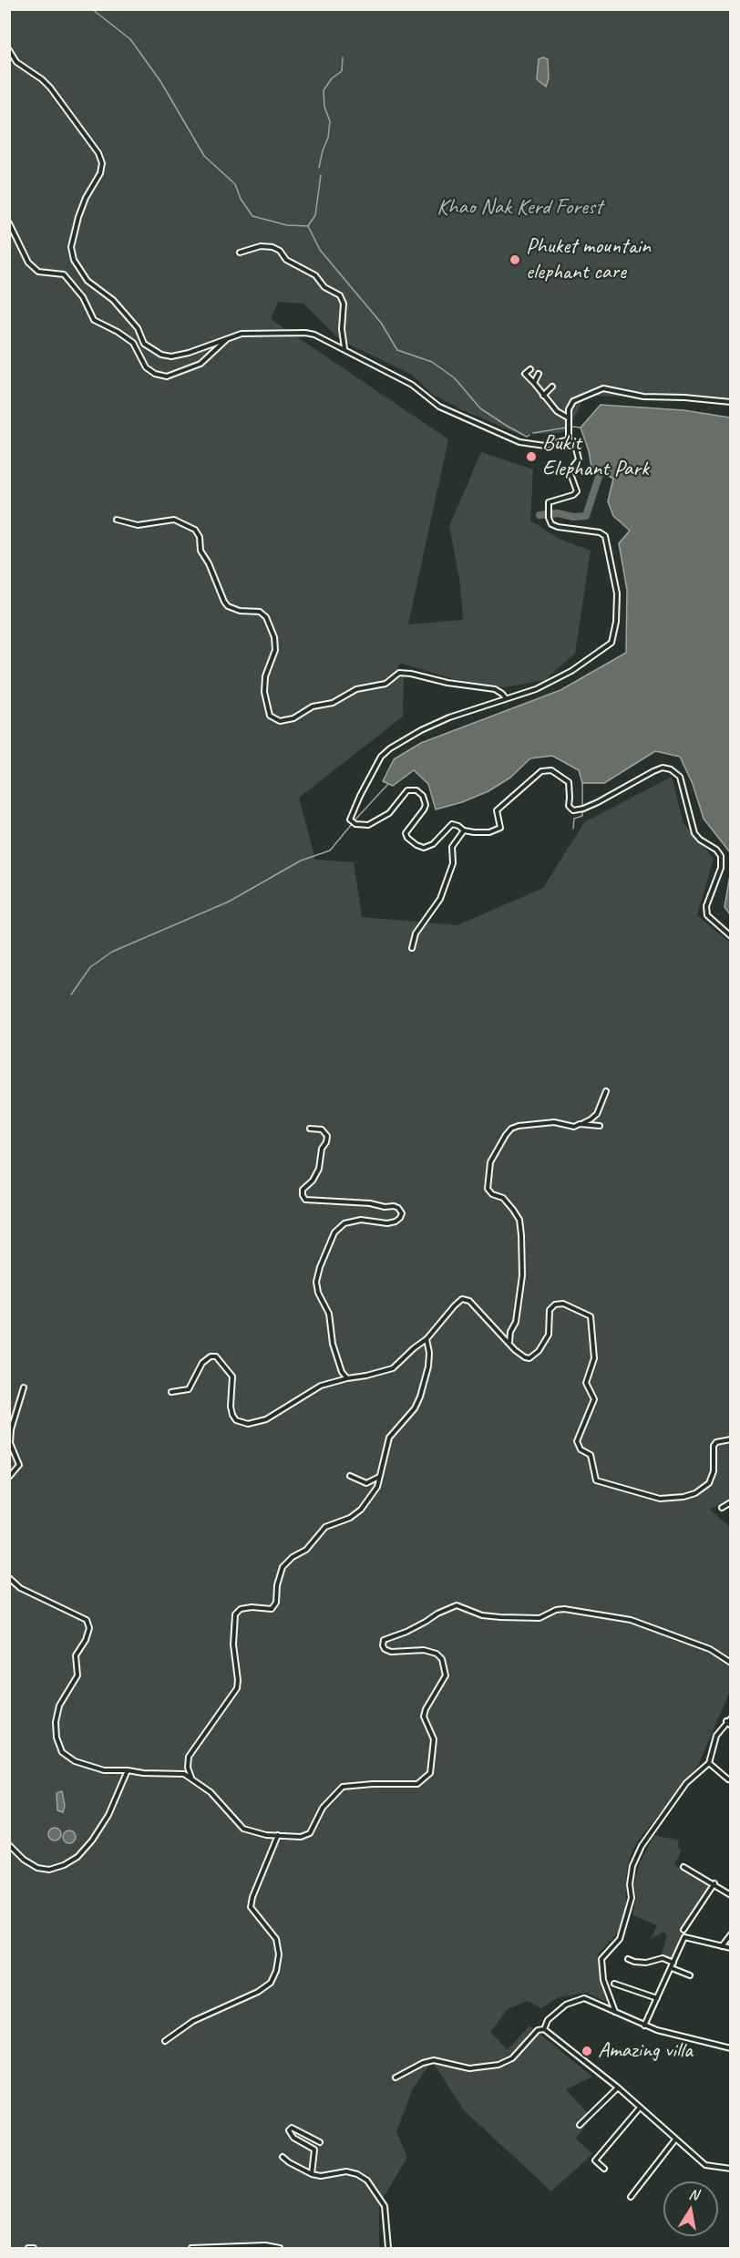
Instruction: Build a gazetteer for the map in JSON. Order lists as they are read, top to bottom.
{
  "parks": ["Khao Nak Kerd Forest"],
  "places": ["Phuket mountain elephant care", "Bukit Elephant Park", "Amazing villa"],
  "north": "top"
}
